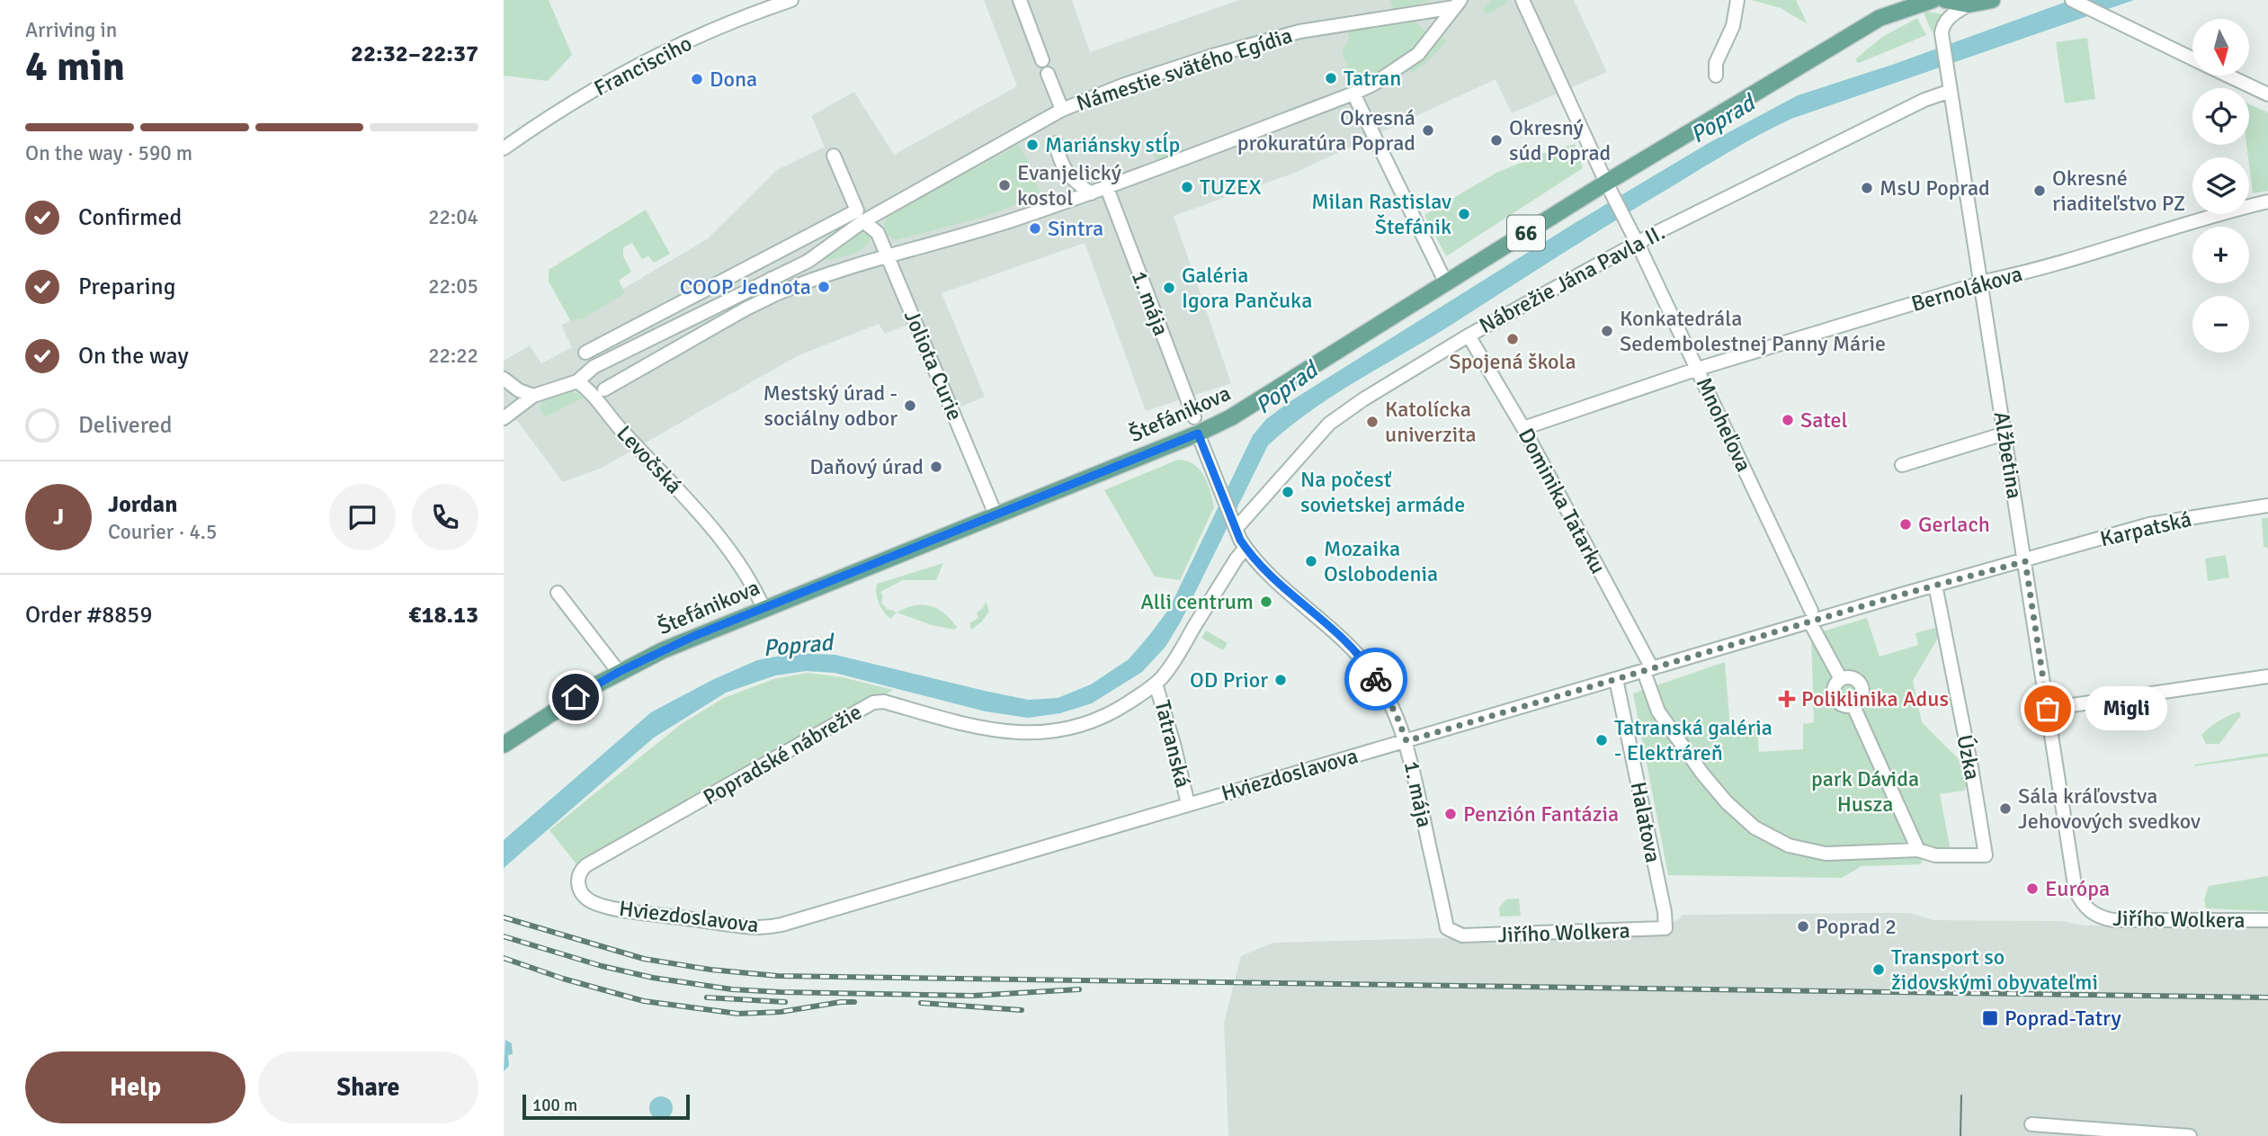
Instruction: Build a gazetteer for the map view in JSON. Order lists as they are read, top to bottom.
{
  "streets": {
    "main road": ["66", "Štefánikova"],
    "street": [
      "Francisciho",
      "Námestie svätého Egídia",
      "Nábrežie Jána Pavla II.",
      "Bernolákova",
      "1. mája",
      "Joliota Curie",
      "Mnoheľova",
      "Alžbetina",
      "Levočská",
      "Dominika Tatarku",
      "Karpatská",
      "Tatranská",
      "Popradské nábrežie",
      "Úzka",
      "Hviezdoslavova",
      "Halatova",
      "Jiřího Wolkera"
    ]
  },
  "crossings": [
    ["Námestie svätého Egídia", "1. mája"],
    ["Námestie svätého Egídia", "Joliota Curie"],
    ["Námestie svätého Egídia", "Levočská"],
    ["Nábrežie Jána Pavla II.", "1. mája"],
    ["Nábrežie Jána Pavla II.", "Mnoheľova"],
    ["Nábrežie Jána Pavla II.", "Alžbetina"],
    ["Nábrežie Jána Pavla II.", "Dominika Tatarku"],
    ["Bernolákova", "Mnoheľova"],
    ["Bernolákova", "Alžbetina"],
    ["Bernolákova", "Dominika Tatarku"],
    ["1. mája", "Štefánikova"],
    ["1. mája", "Popradské nábrežie"],
    ["1. mája", "Hviezdoslavova"],
    ["1. mája", "Jiřího Wolkera"],
    ["Joliota Curie", "Štefánikova"],
    ["Štefánikova", "Mnoheľova"],
    ["Štefánikova", "Levočská"],
    ["Alžbetina", "Karpatská"],
    ["Alžbetina", "Hviezdoslavova"],
    ["Alžbetina", "Jiřího Wolkera"],
    ["Dominika Tatarku", "Úzka"],
    ["Dominika Tatarku", "Hviezdoslavova"],
    ["Karpatská", "Hviezdoslavova"],
    ["Tatranská", "Popradské nábrežie"],
    ["Tatranská", "Hviezdoslavova"],
    ["Popradské nábrežie", "Hviezdoslavova"],
    ["Úzka", "Hviezdoslavova"],
    ["Hviezdoslavova", "Halatova"],
    ["Halatova", "Jiřího Wolkera"]
  ],
  "water": ["Poprad"],
  "parks": ["park Dávida Husza"],
  "places": {
    "other": [
      "Tatran",
      "Dona",
      "Okresná prokuratúra Poprad",
      "Okresný súd Poprad",
      "Mariánsky stĺp",
      "Evanjelický kostol",
      "TUZEX",
      "MsU Poprad",
      "Okresné riaditeľstvo PZ",
      "Milan Rastislav Štefánik",
      "Sintra",
      "COOP Jednota",
      "Galéria Igora Pančuka",
      "Konkatedrála Sedembolestnej Panny Márie",
      "Spojená škola",
      "Mestský úrad - sociálny odbor",
      "Satel",
      "Katolícka univerzita",
      "Daňový úrad",
      "Na počesť sovietskej armáde",
      "Gerlach",
      "Mozaika Oslobodenia",
      "Alli centrum",
      "OD Prior",
      "Migli",
      "Tatranská galéria - Elektráreň",
      "Sála kráľovstva Jehovových svedkov",
      "Penzión Fantázia",
      "Európa",
      "Poprad 2",
      "Transport so židovskými obyvateľmi"
    ],
    "health": ["Poliklinika Adus"],
    "transit": ["Poprad-Tatry"]
  },
  "scale_bar": "100 m",
  "north": "bottom",
  "page": {
    "heading": ["4 min", "Arriving in", "22:32–22:37"],
    "panel": [
      "Jordan",
      "Courier · 4.5",
      "Order #8859",
      "€18.13"
    ],
    "map_buttons": ["+", "−"],
    "bar": "On the way · 590 m",
    "list": [
      ["Confirmed", "22:04"],
      ["Preparing", "22:05"],
      ["On the way", "22:22"],
      "Delivered"
    ],
    "round": "J",
    "bubble": "Migli",
    "buttons": ["Help", "Share"],
    "scale": "100 m"
  }
}
